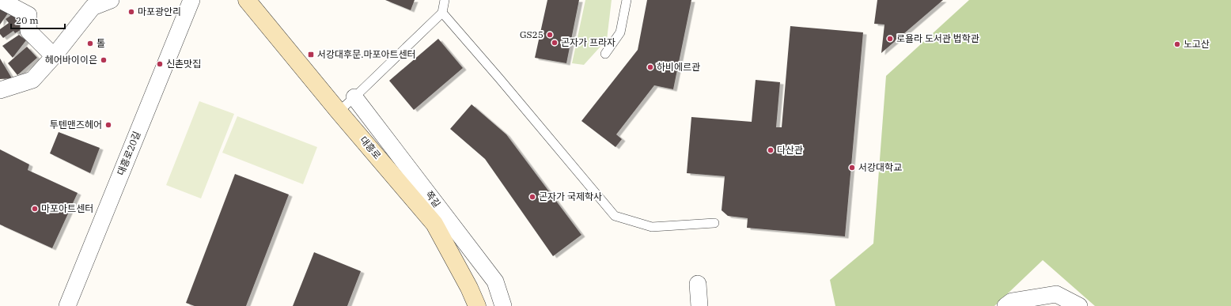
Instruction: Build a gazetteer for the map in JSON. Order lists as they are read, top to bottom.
{
  "streets": {
    "main road": ["대흥로"],
    "street": ["대흥로20길", "쪽길"]
  },
  "places": {
    "other": [
      "마포광안리",
      "GS25",
      "로욜라 도서관 법학관",
      "곤자가 프라자",
      "톨",
      "노고산",
      "헤어바이이은",
      "신촌맛집",
      "하비에르관",
      "투텐맨즈헤어",
      "다산관",
      "서강대학교",
      "곤자가 국제학사",
      "마포아트센터"
    ],
    "transit": ["서강대후문.마포아트센터"]
  },
  "scale_bar": "20 m"
}
